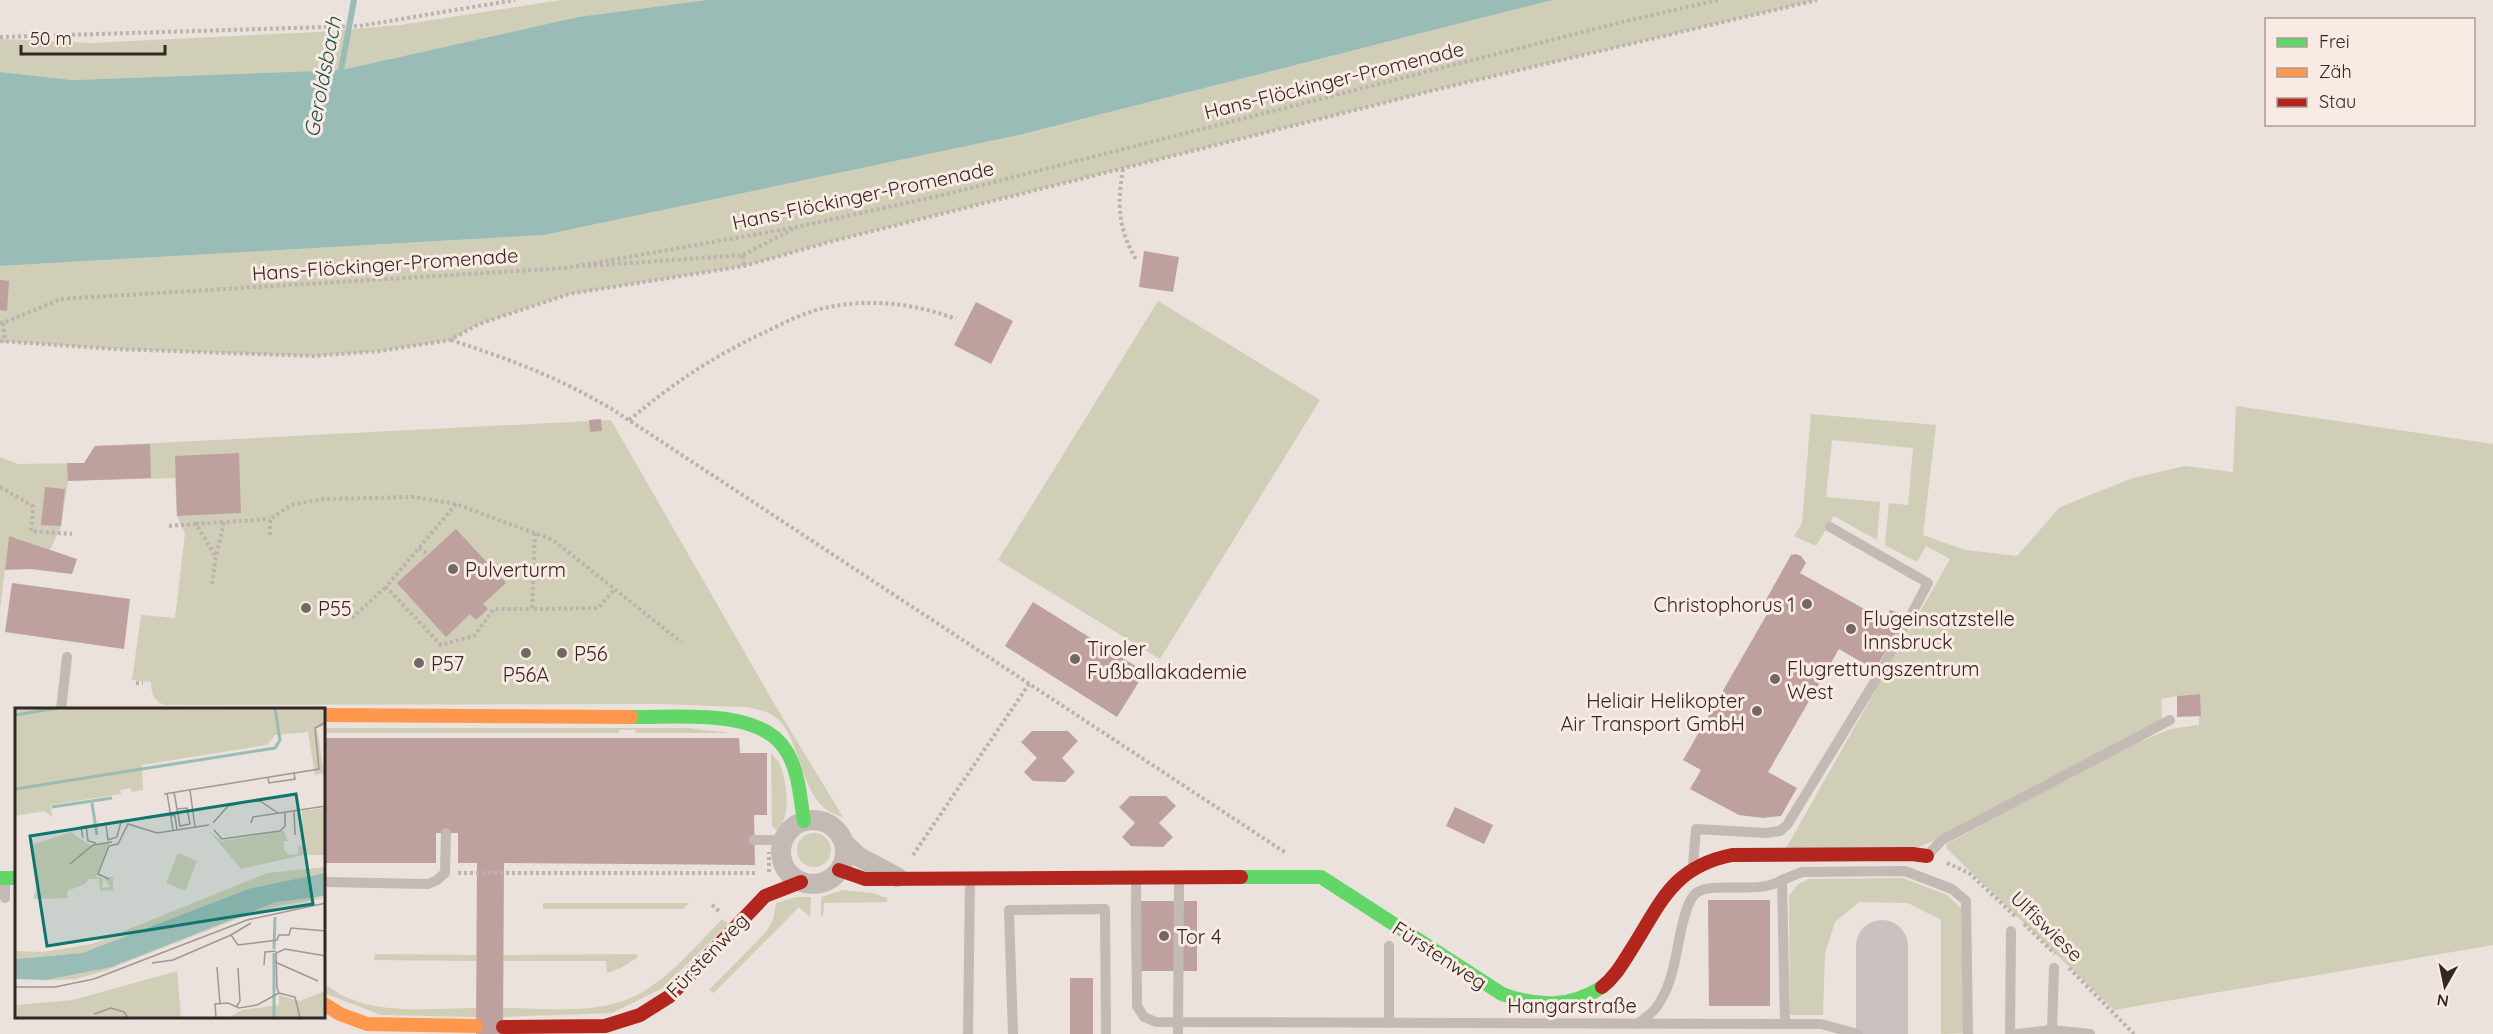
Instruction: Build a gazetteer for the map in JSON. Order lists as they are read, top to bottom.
{
  "streets": {
    "street": ["Fürstenweg"],
    "lane": ["Hangarstraße"],
    "path": ["Hans-Flöckinger-Promenade", "Ulfiswiese"]
  },
  "crossings": [
    ["Ulfiswiese", "Fürstenweg"],
    ["Fürstenweg", "Hangarstraße"]
  ],
  "water": ["Geroldsbach"],
  "places": [
    "Pulverturm",
    "Christophorus 1",
    "P55",
    "Flugeinsatzstelle Innsbruck",
    "P56A",
    "P56",
    "Tiroler Fußballakademie",
    "P57",
    "Flugrettungszentrum West",
    "Heliair Helikopter Air Transport GmbH",
    "Tor 4"
  ],
  "legend": ["Frei", "Zäh", "Stau"],
  "scale_bar": "50 m",
  "north": "bottom"
}
